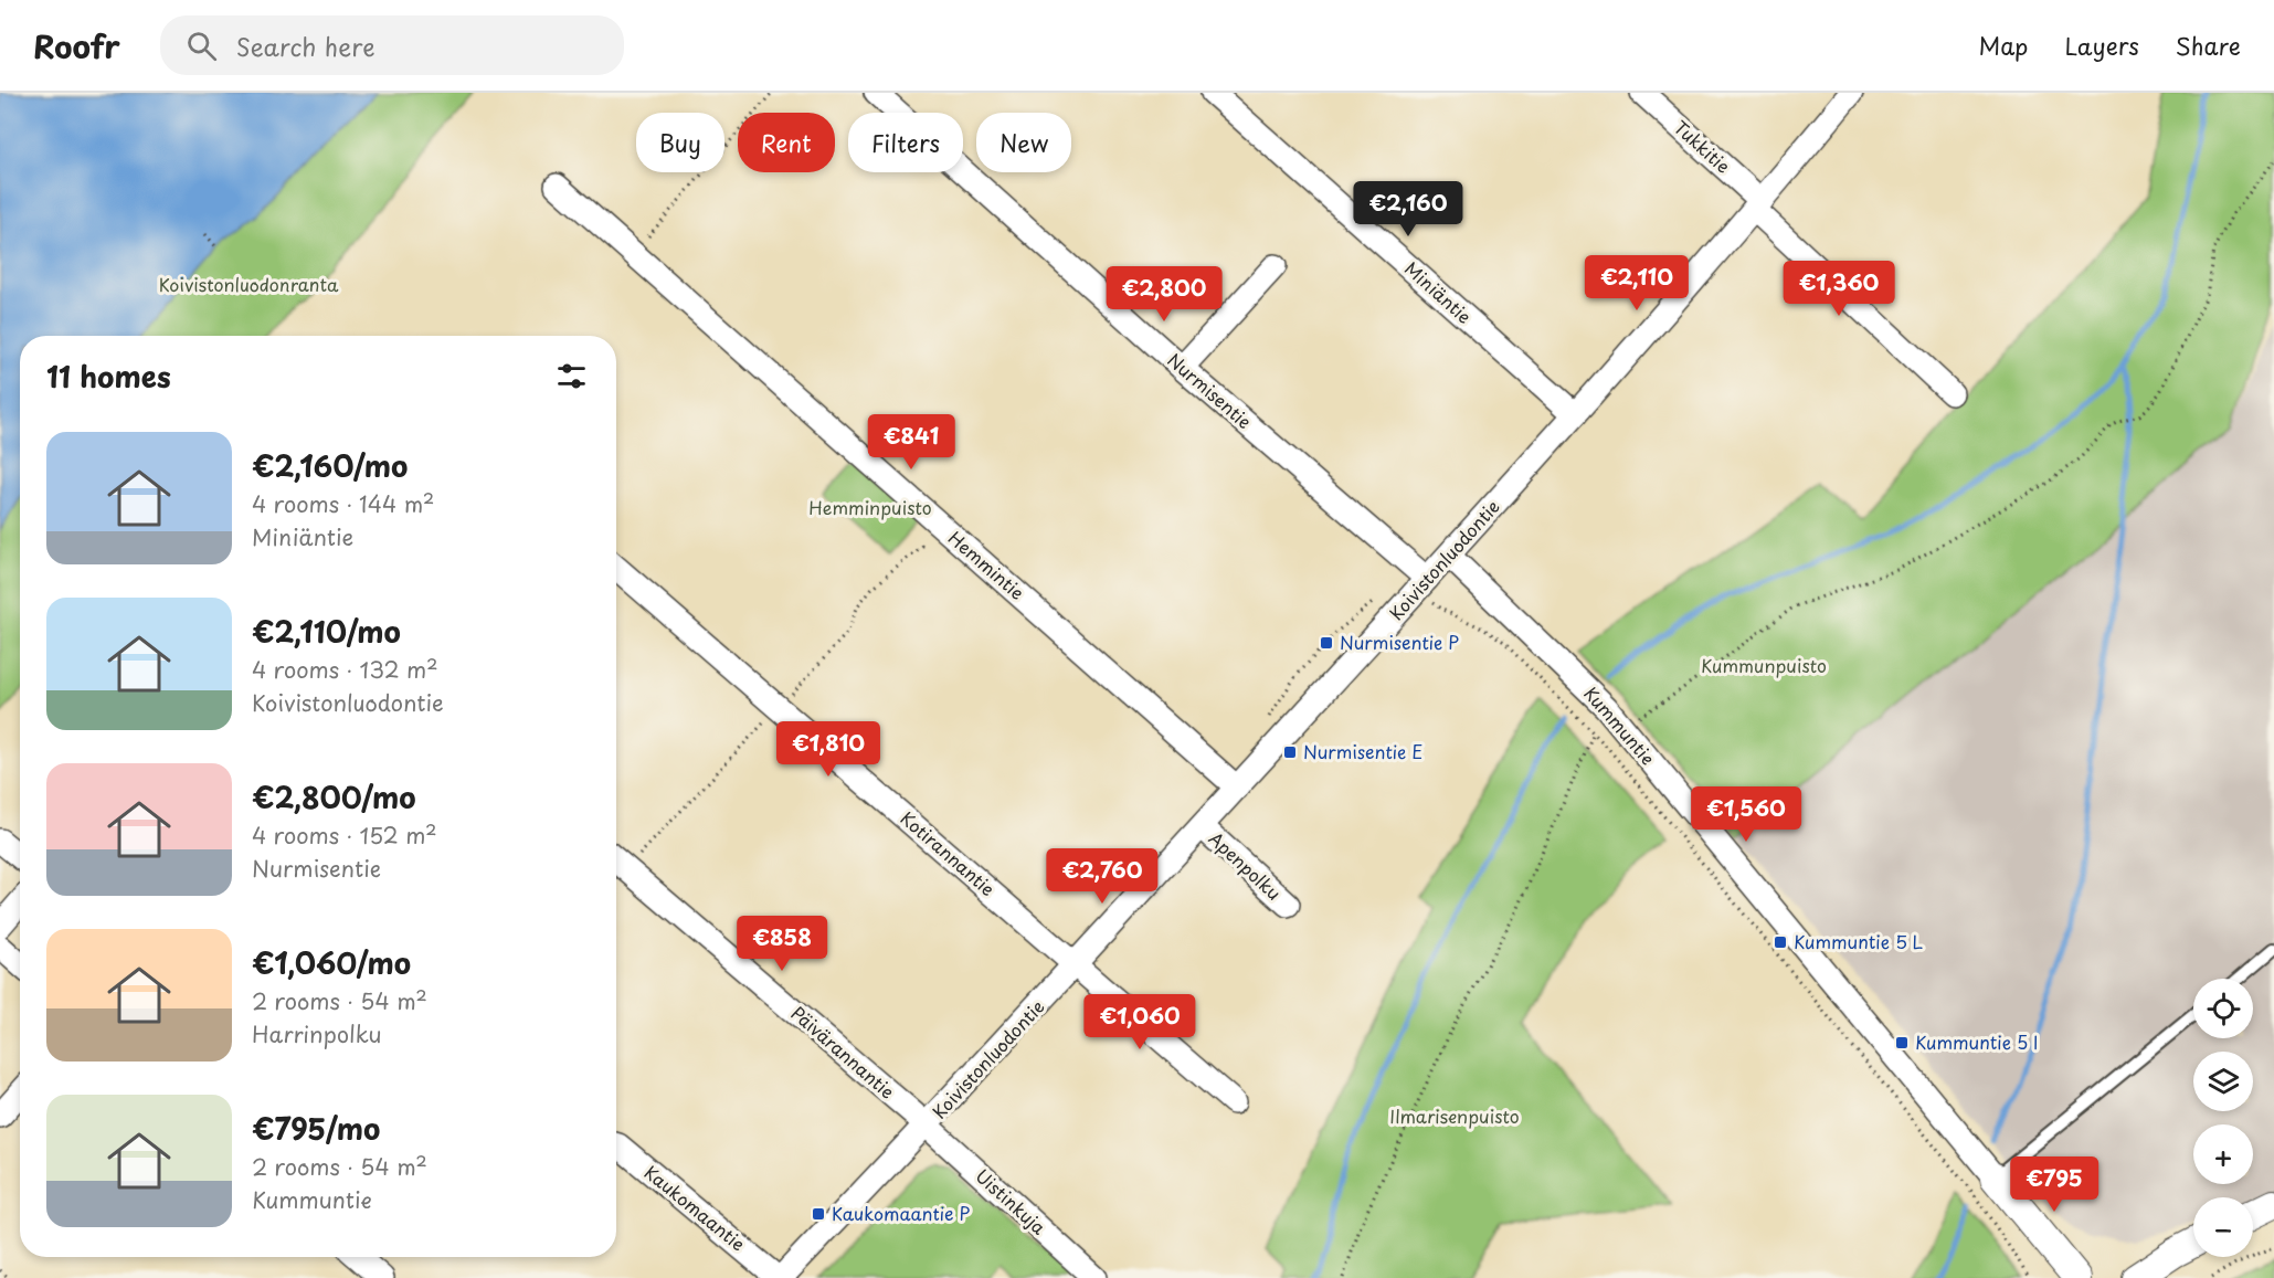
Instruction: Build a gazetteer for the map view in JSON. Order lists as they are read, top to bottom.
{
  "streets": {
    "street": [
      "Tukkitie",
      "Miniäntie",
      "Nurmisentie",
      "Koivistonluodontie",
      "Hemmintie",
      "Kummuntie",
      "Kotirannantie",
      "Apenpolku",
      "Päivärannantie",
      "Uistinkuja",
      "Kaukomaantie"
    ]
  },
  "crossings": [
    ["Tukkitie", "Koivistonluodontie"],
    ["Miniäntie", "Koivistonluodontie"],
    ["Nurmisentie", "Koivistonluodontie"],
    ["Koivistonluodontie", "Hemmintie"],
    ["Koivistonluodontie", "Kummuntie"],
    ["Koivistonluodontie", "Kotirannantie"],
    ["Koivistonluodontie", "Apenpolku"],
    ["Koivistonluodontie", "Päivärannantie"],
    ["Koivistonluodontie", "Uistinkuja"],
    ["Koivistonluodontie", "Kaukomaantie"],
    ["Päivärannantie", "Uistinkuja"]
  ],
  "parks": [
    "Koivistonluodonranta",
    "Hemminpuisto",
    "Kummunpuisto",
    "Ilmarisenpuisto"
  ],
  "places": {
    "transit": [
      "Nurmisentie P",
      "Nurmisentie E",
      "Kummuntie 5 L",
      "Kummuntie 5 I",
      "Kaukomaantie P"
    ]
  },
  "page": {
    "header": "Roofr",
    "search": "Search here",
    "nav": ["Map", "Layers", "Share"],
    "chip": [
      "Buy",
      "Rent",
      "Filters",
      "New"
    ],
    "price": [
      "€2,160",
      "€2,110",
      "€1,360",
      "€2,800",
      "€841",
      "€1,810",
      "€1,560",
      "€2,760",
      "€858",
      "€1,060",
      "€795"
    ],
    "heading": "11 homes",
    "list": [
      {
        "name": "€2,160/mo",
        "note": "4 rooms · 144 m² · Miniäntie"
      },
      {
        "name": "€2,110/mo",
        "note": "4 rooms · 132 m² · Koivistonluodontie"
      },
      {
        "name": "€2,800/mo",
        "note": "4 rooms · 152 m² · Nurmisentie"
      },
      {
        "name": "€1,060/mo",
        "note": "2 rooms · 54 m² · Harrinpolku"
      },
      {
        "name": "€795/mo",
        "note": "2 rooms · 54 m² · Kummuntie"
      }
    ],
    "map_buttons": ["+", "−"]
  }
}
